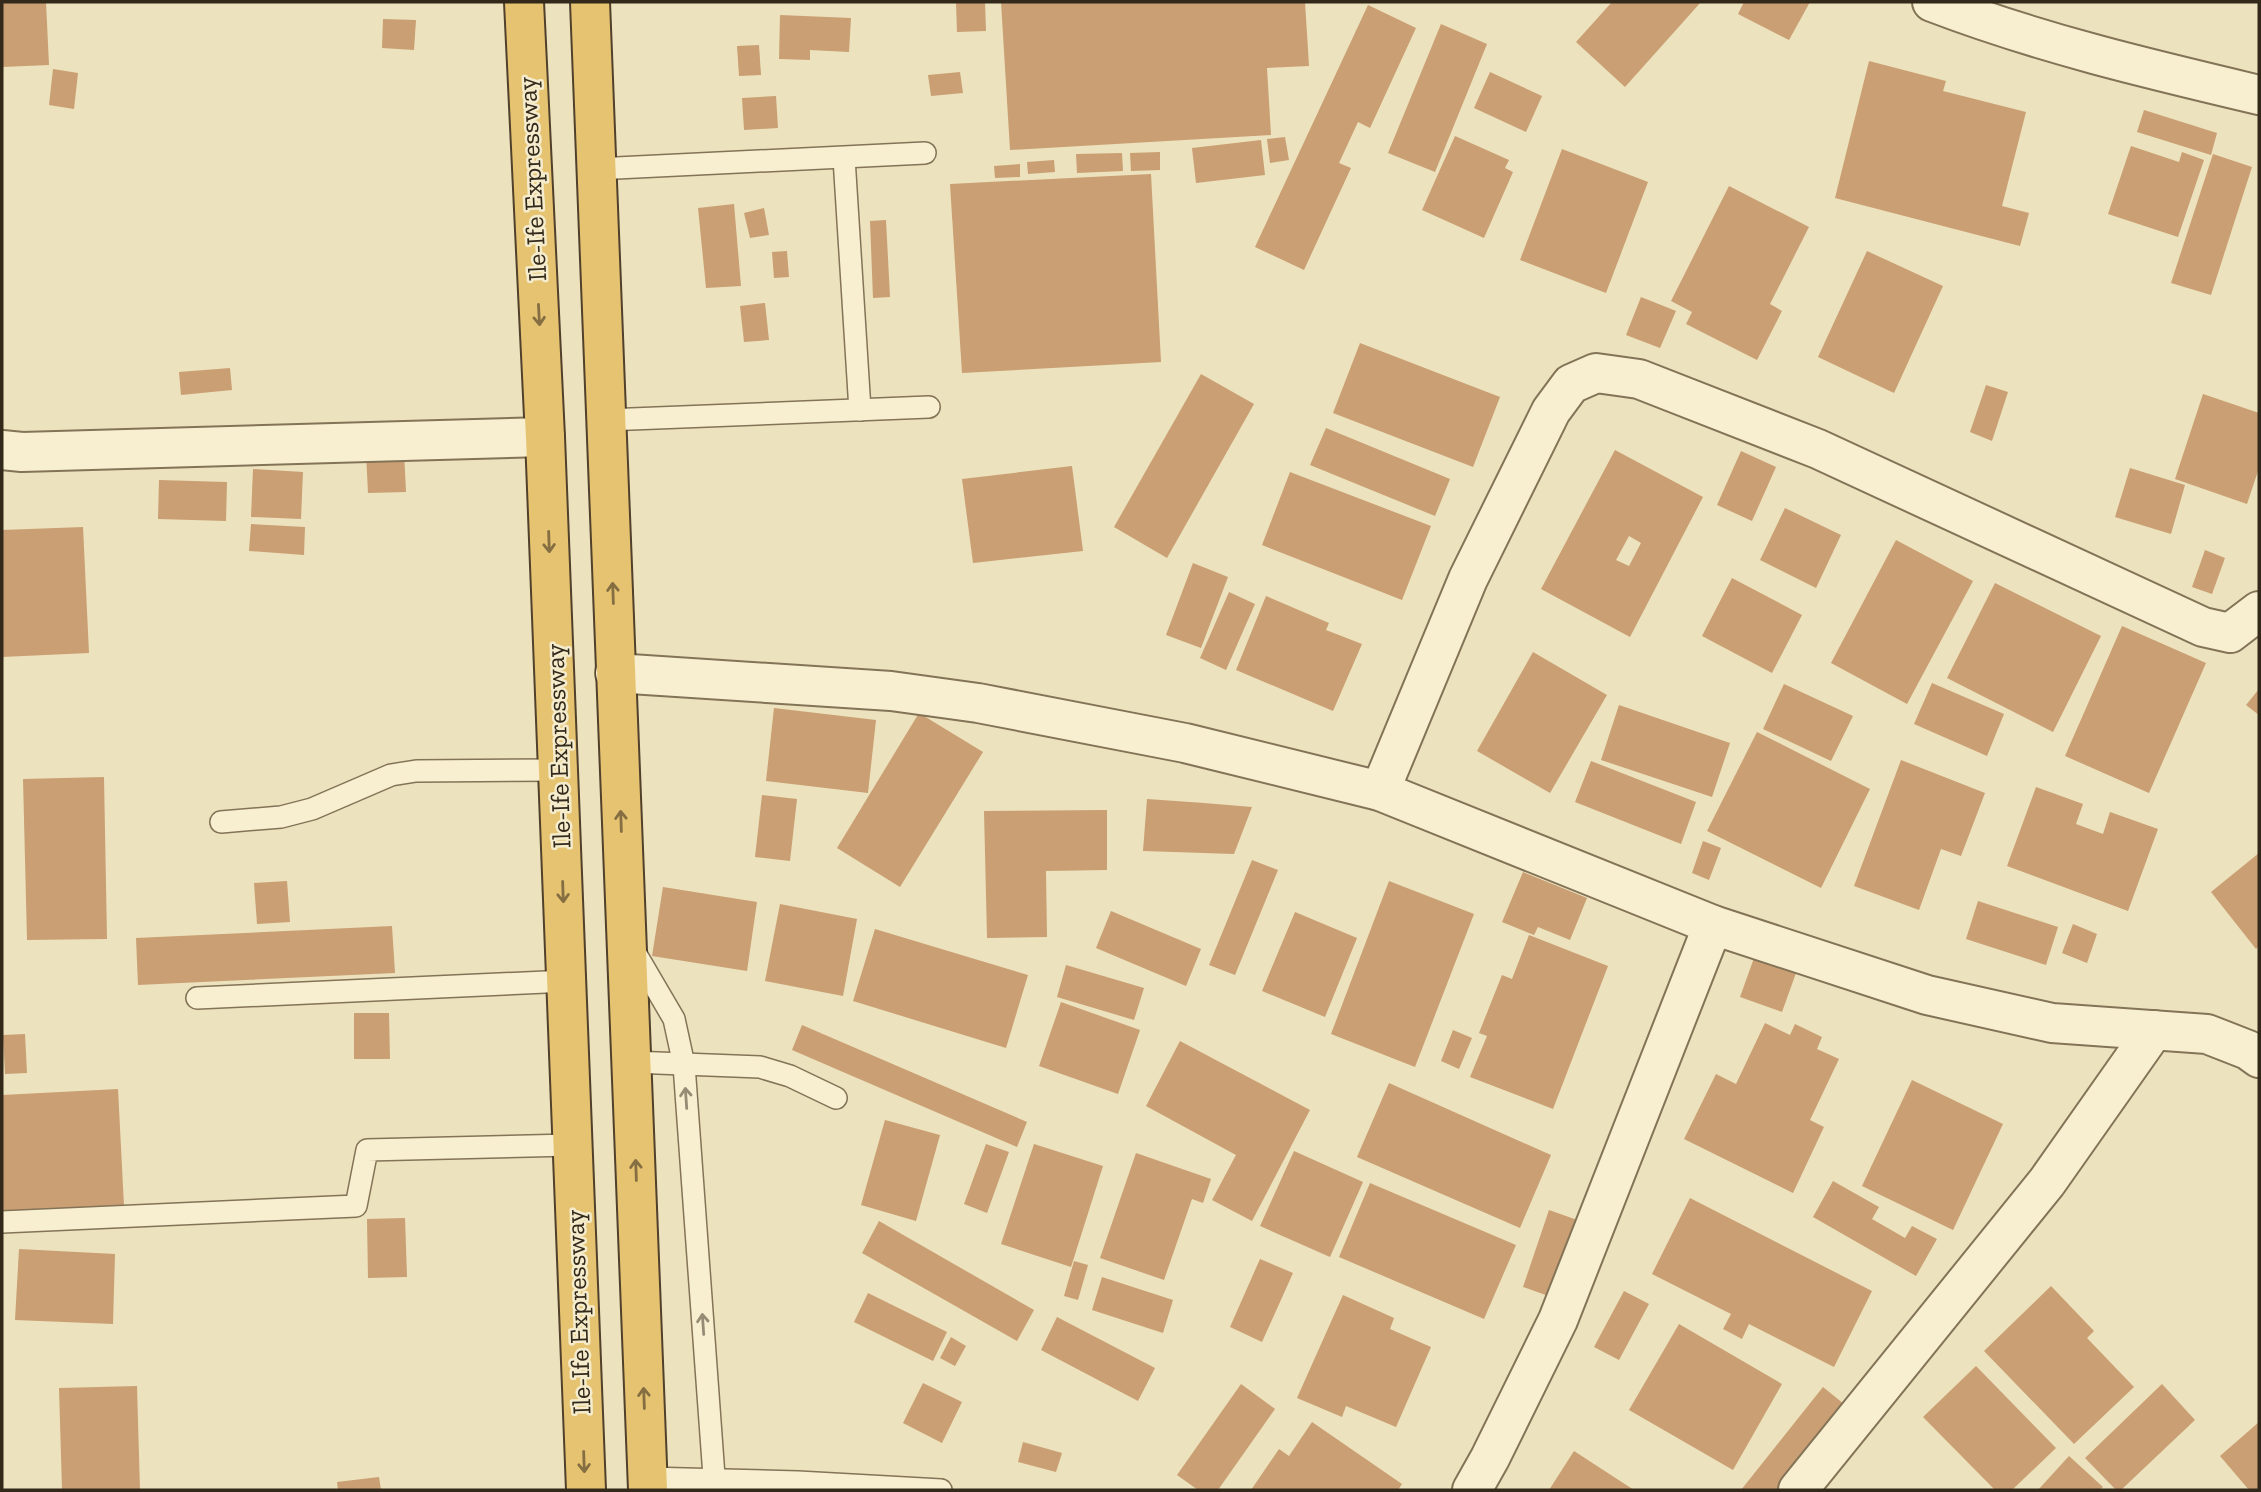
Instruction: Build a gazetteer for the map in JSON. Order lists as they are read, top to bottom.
{
  "streets": {
    "highway": ["Ile-Ife Expressway"]
  }
}
